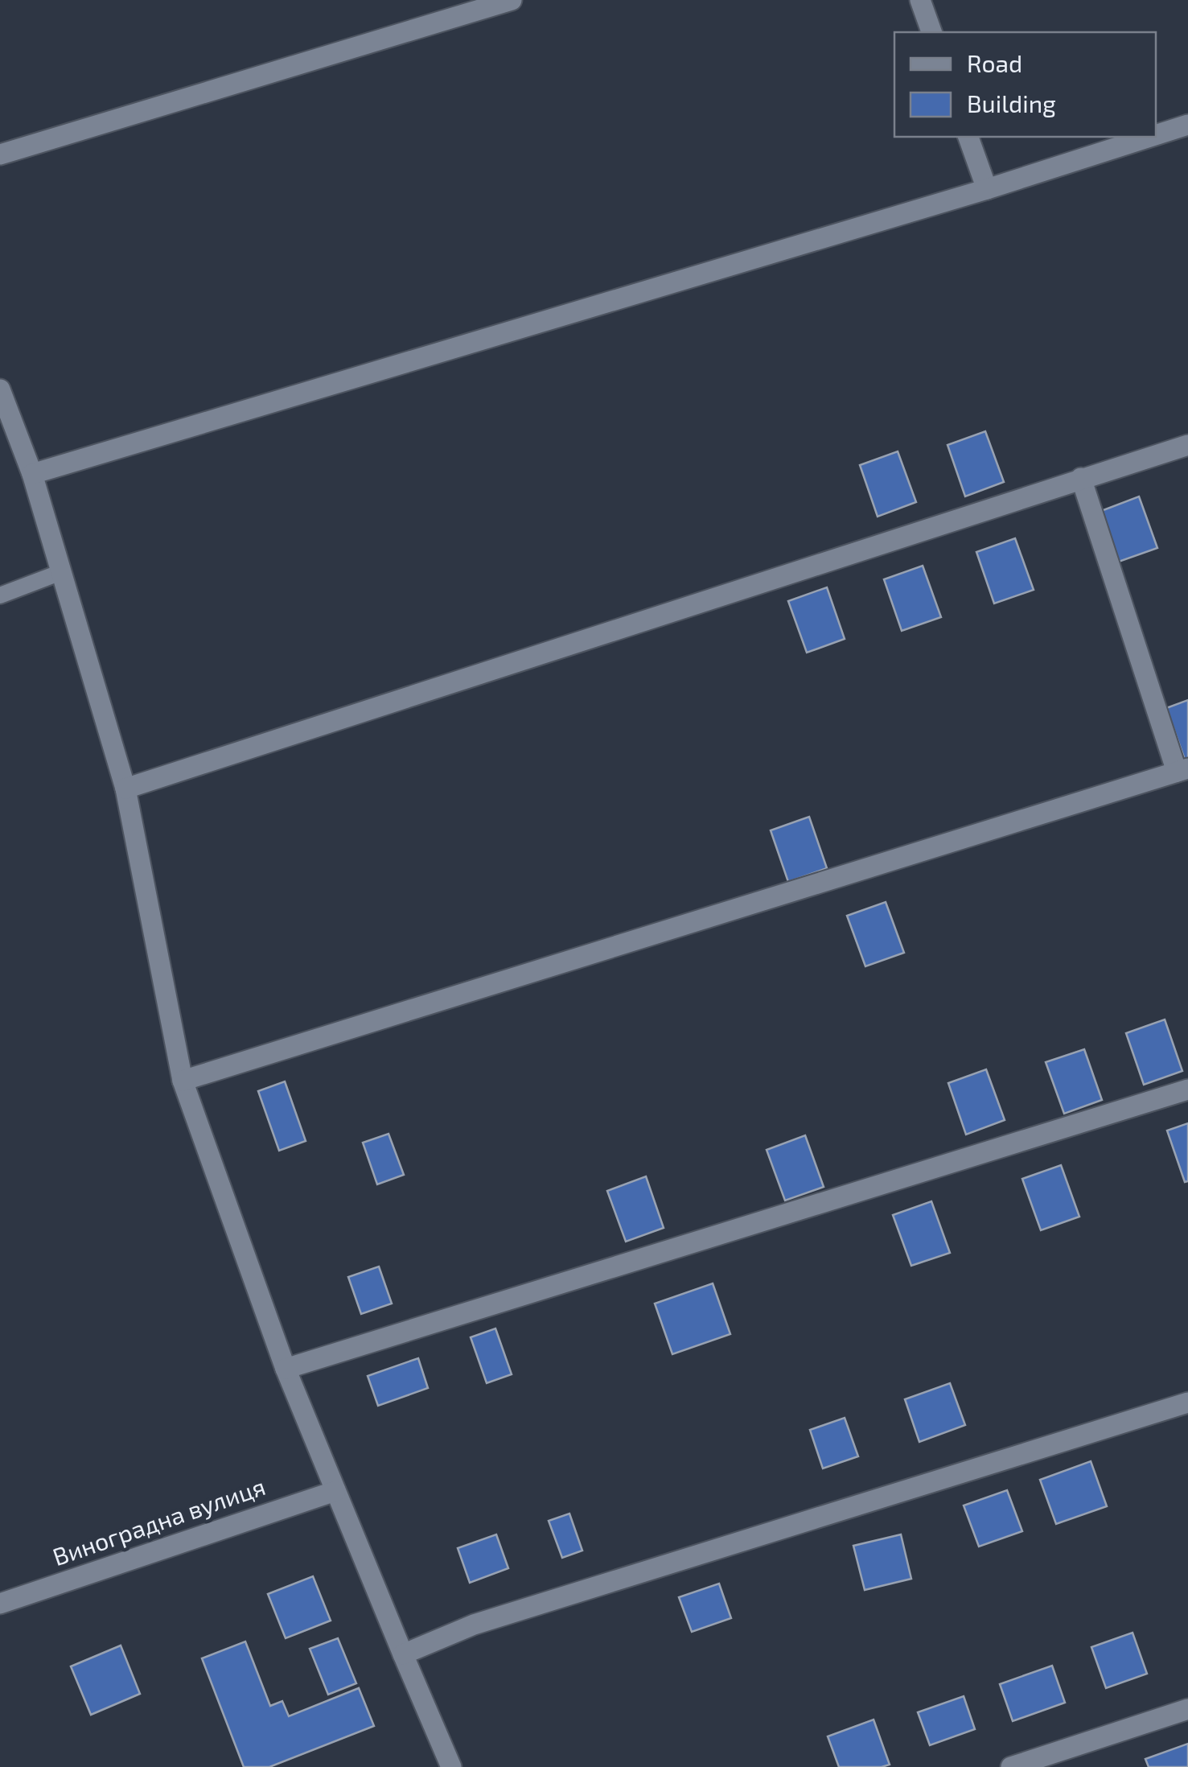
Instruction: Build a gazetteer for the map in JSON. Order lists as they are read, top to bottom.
{
  "streets": {
    "street": ["Виноградна вулиця"]
  },
  "legend": ["Road", "Building"]
}
